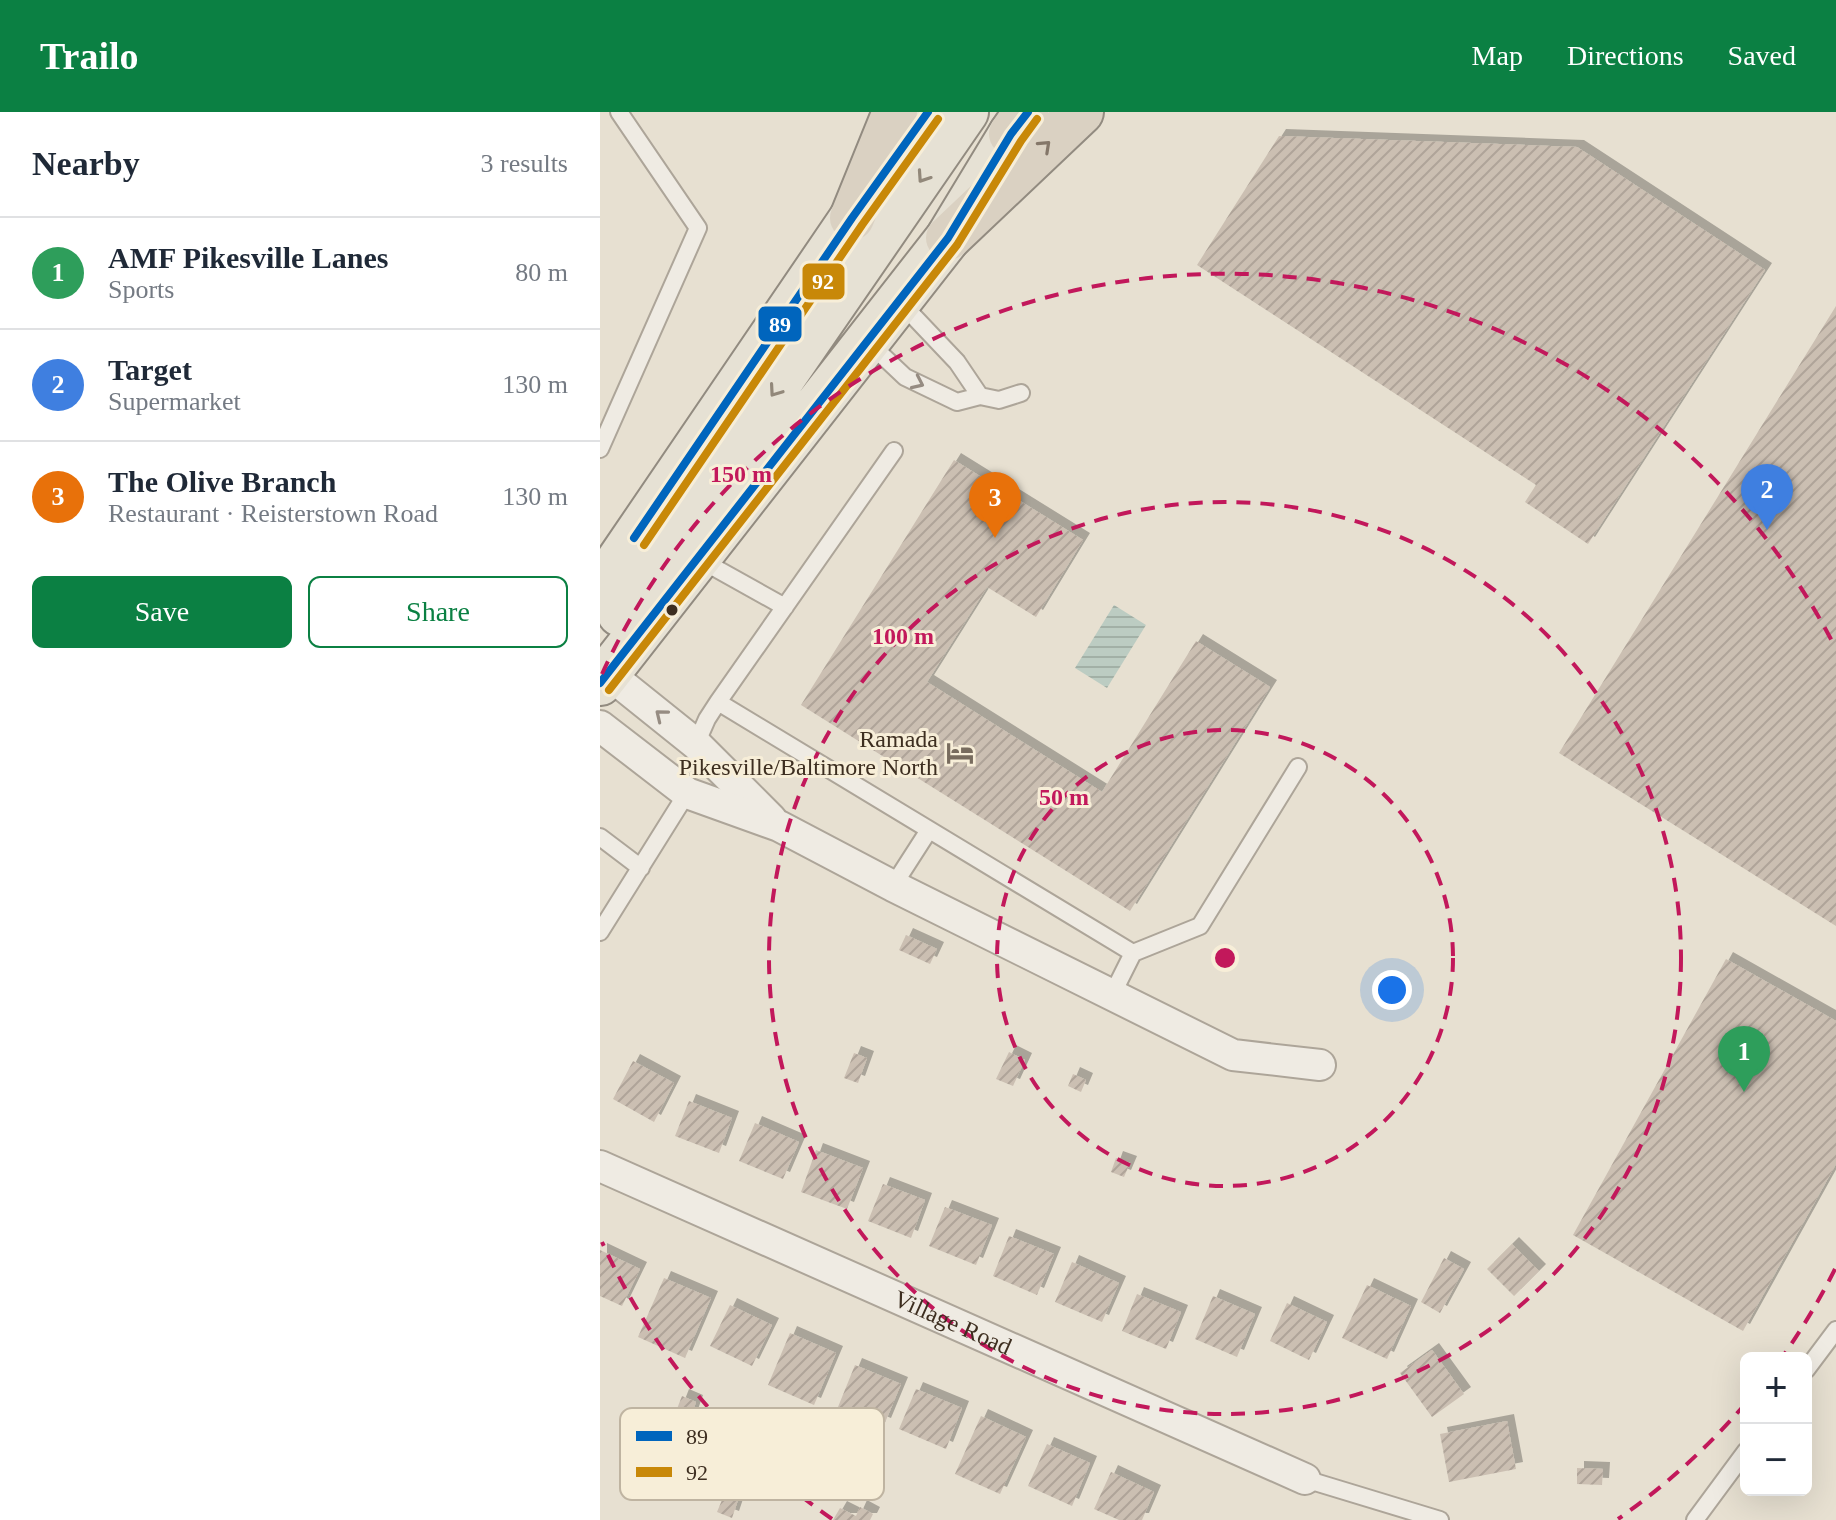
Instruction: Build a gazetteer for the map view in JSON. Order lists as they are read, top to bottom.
{
  "streets": {
    "street": ["Village Road"]
  },
  "places": {
    "hotel": ["Ramada Pikesville/Baltimore North"]
  },
  "lines": ["transit line 89", "transit line 92"],
  "legend": ["89", "92"],
  "page": {
    "header": "Trailo",
    "nav": ["Map", "Directions", "Saved"],
    "heading": ["Nearby", "3 results"],
    "list": [
      {
        "mark": "1",
        "name": "AMF Pikesville Lanes",
        "note": "Sports",
        "value": "80 m"
      },
      {
        "mark": "2",
        "name": "Target",
        "note": "Supermarket",
        "value": "130 m"
      },
      {
        "mark": "3",
        "name": "The Olive Branch",
        "note": "Restaurant · Reisterstown Road",
        "value": "130 m"
      }
    ],
    "pins": ["2", "3", "1"],
    "buttons": ["Save", "Share"],
    "map_buttons": ["+", "−"]
  },
  "rings": ["150 m", "100 m", "50 m"]
}
